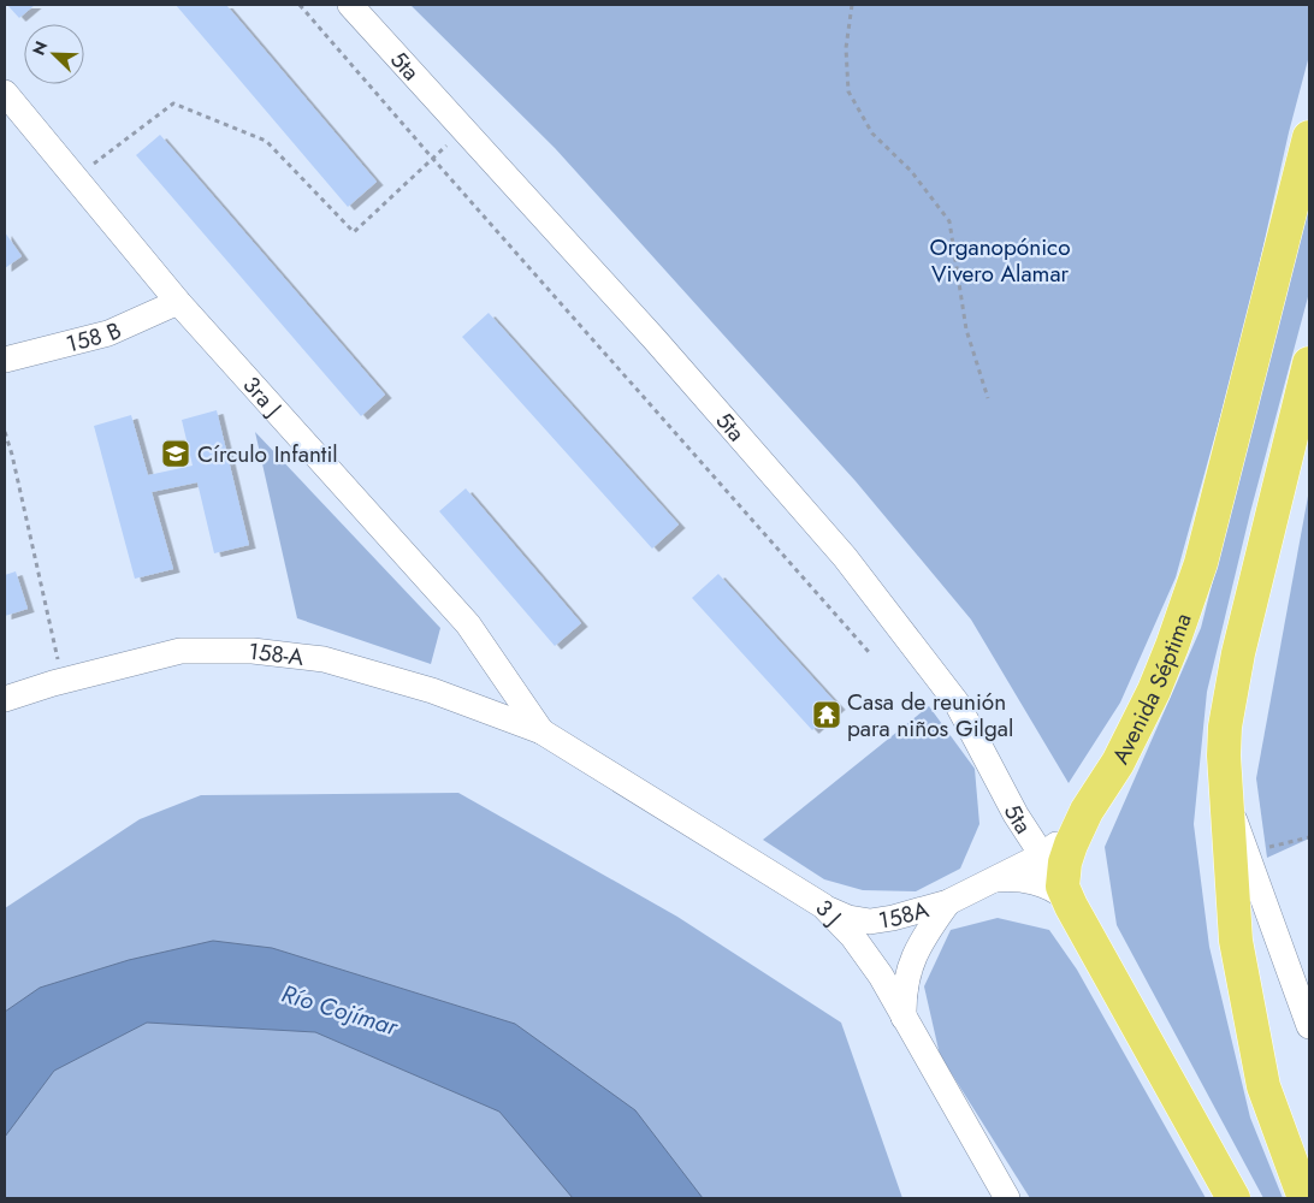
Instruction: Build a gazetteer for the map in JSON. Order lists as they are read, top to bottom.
{
  "streets": {
    "main road": ["Avenida Séptima"],
    "street": [
      "5ta",
      "158 B",
      "3ra J",
      "158-A",
      "3 J",
      "158A"
    ]
  },
  "crossings": [
    ["5ta", "Avenida Séptima"],
    ["5ta", "158A"],
    ["158 B", "3ra J"],
    ["3ra J", "158-A"],
    ["3ra J", "3 J"],
    ["158-A", "3 J"],
    ["Avenida Séptima", "158A"],
    ["3 J", "158A"]
  ],
  "water": ["Río Cojímar"],
  "parks": ["Organopónico Vivero Alamar"],
  "places": {
    "school or university": ["Círculo Infantil"],
    "temple": ["Casa de reunión para niños Gilgal"]
  },
  "north": "top left"
}
